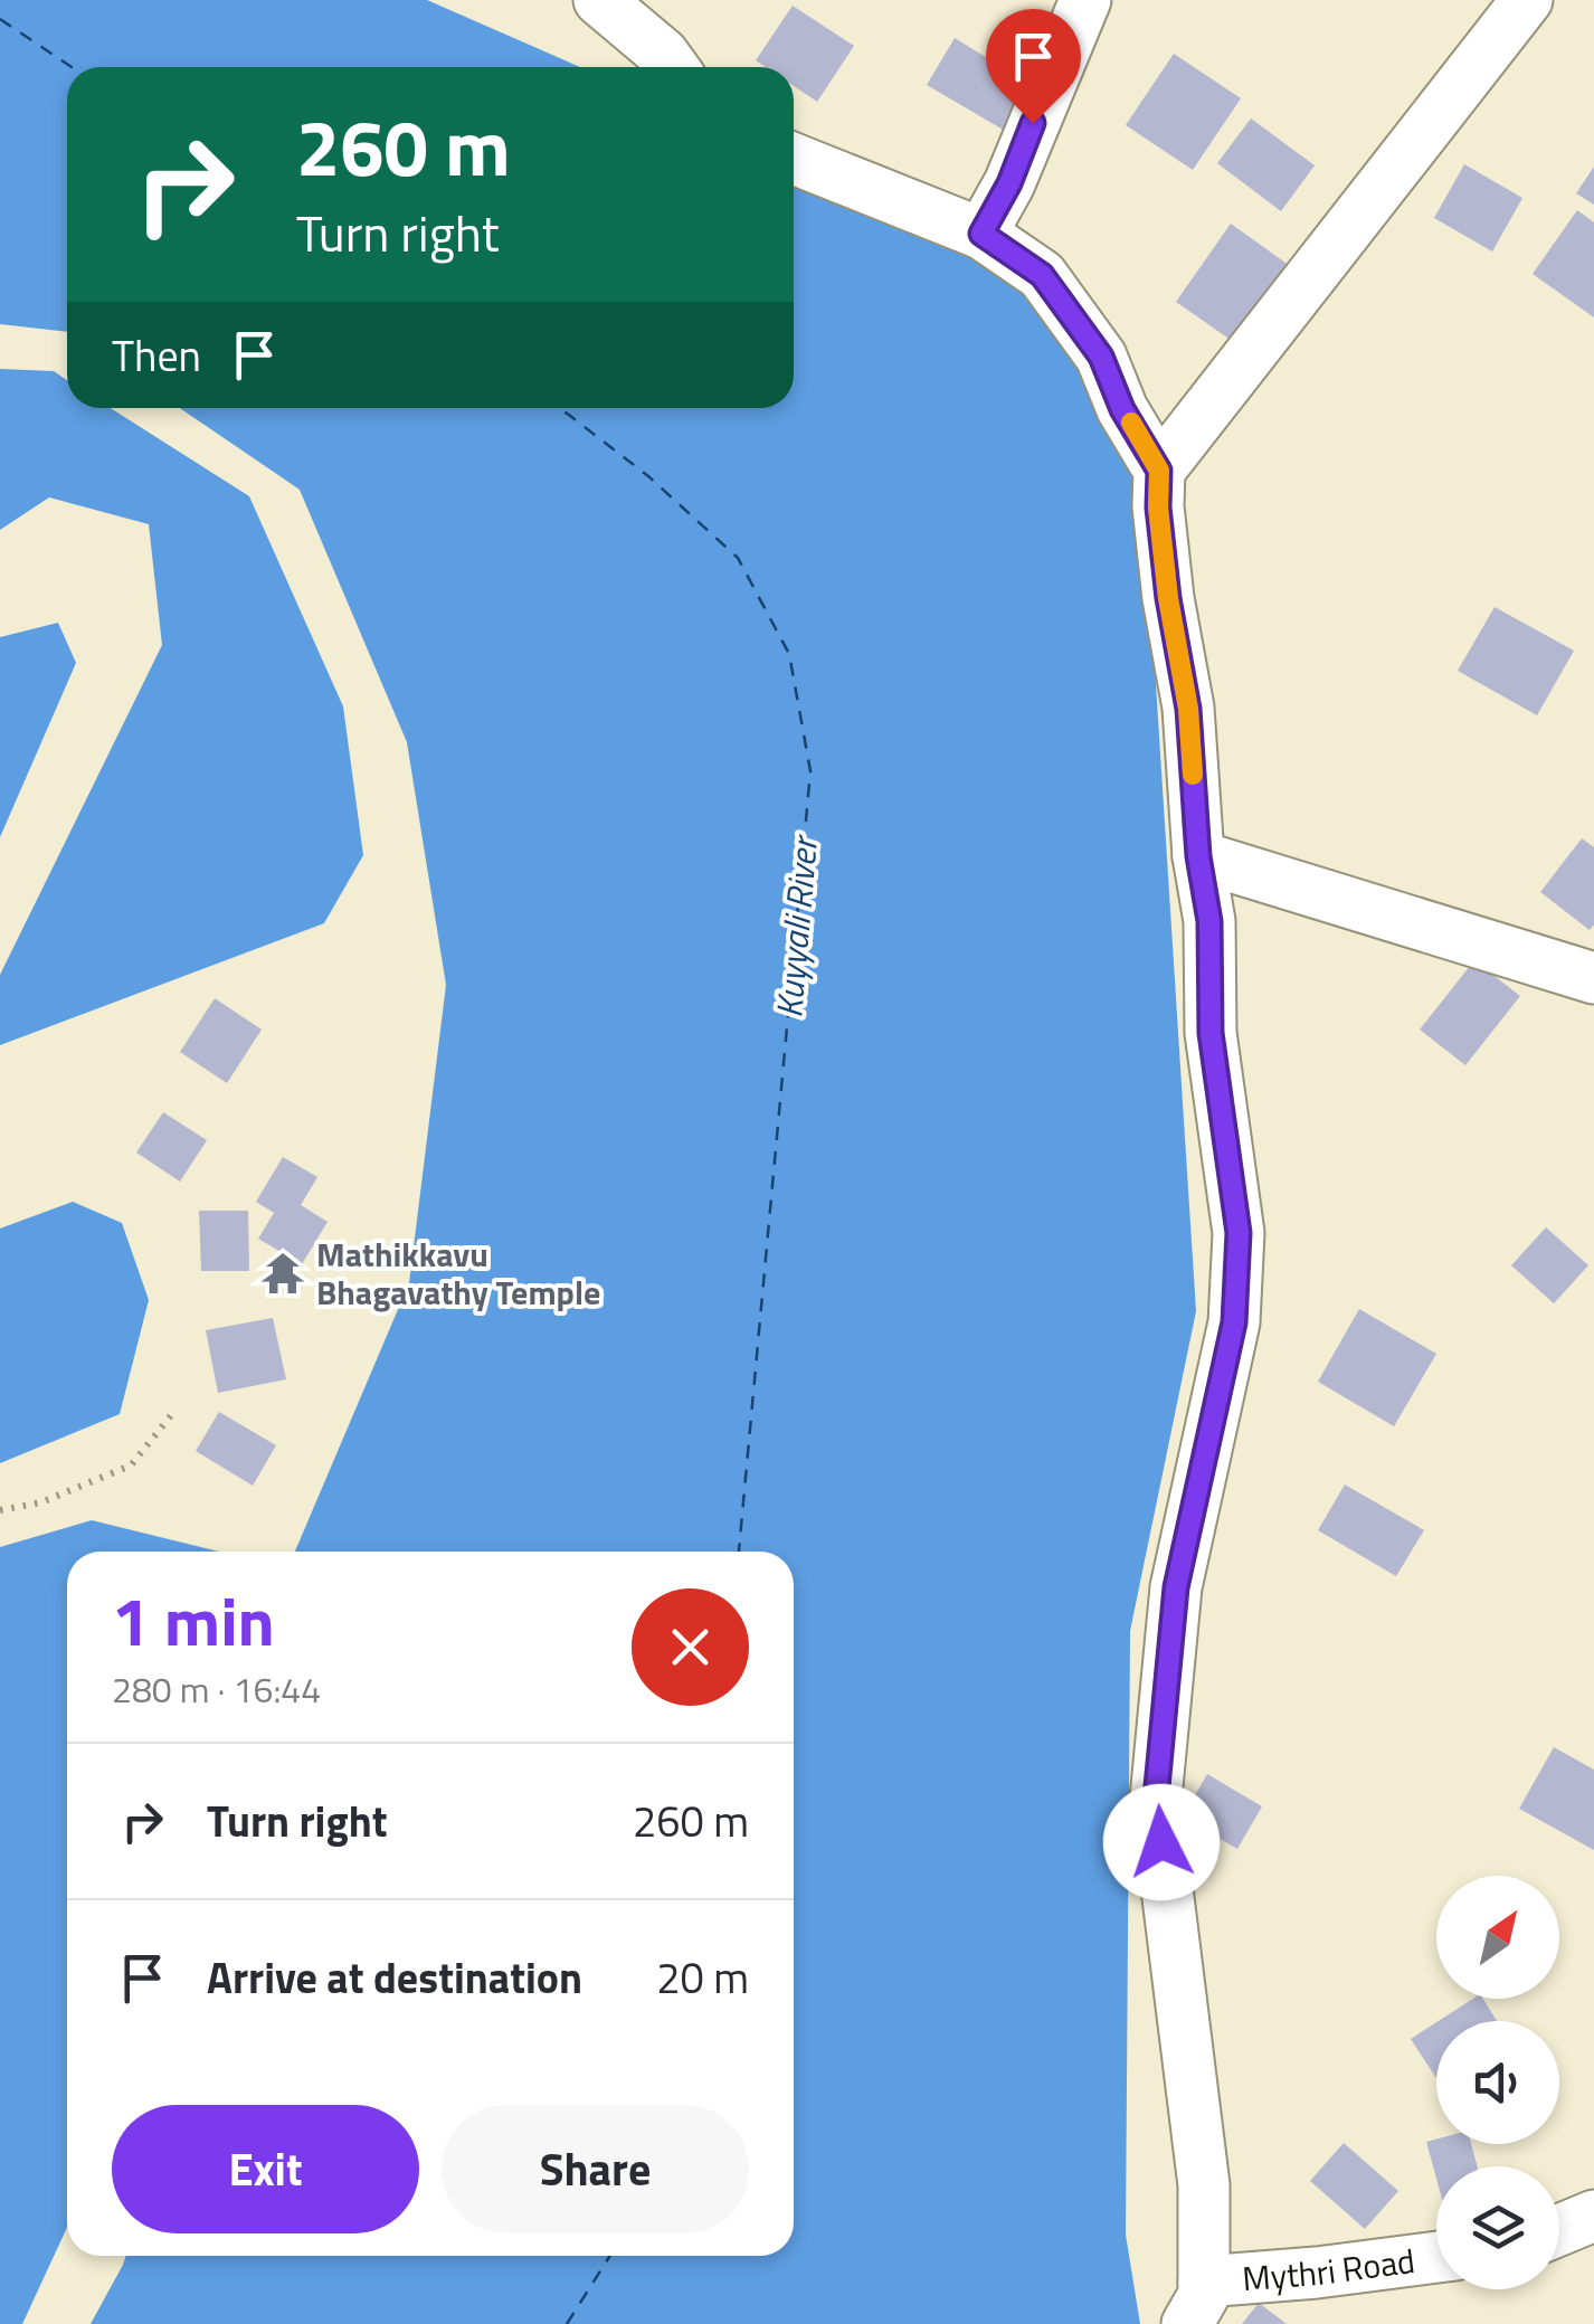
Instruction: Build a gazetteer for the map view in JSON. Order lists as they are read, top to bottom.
{
  "streets": {
    "street": ["Mythri Road"]
  },
  "water": ["Kuyyali River"],
  "places": {
    "temple": ["Mathikkavu Bhagavathy Temple"]
  },
  "north": "top right",
  "page": {
    "turn": ["260 m", "Turn right"],
    "then": "Then",
    "heading": ["1 min", "280 m · 16:44"],
    "list": [
      {
        "name": "Turn right",
        "value": "260 m"
      },
      {
        "name": "Arrive at destination",
        "value": "20 m"
      }
    ],
    "buttons": ["Exit", "Share"]
  }
}
